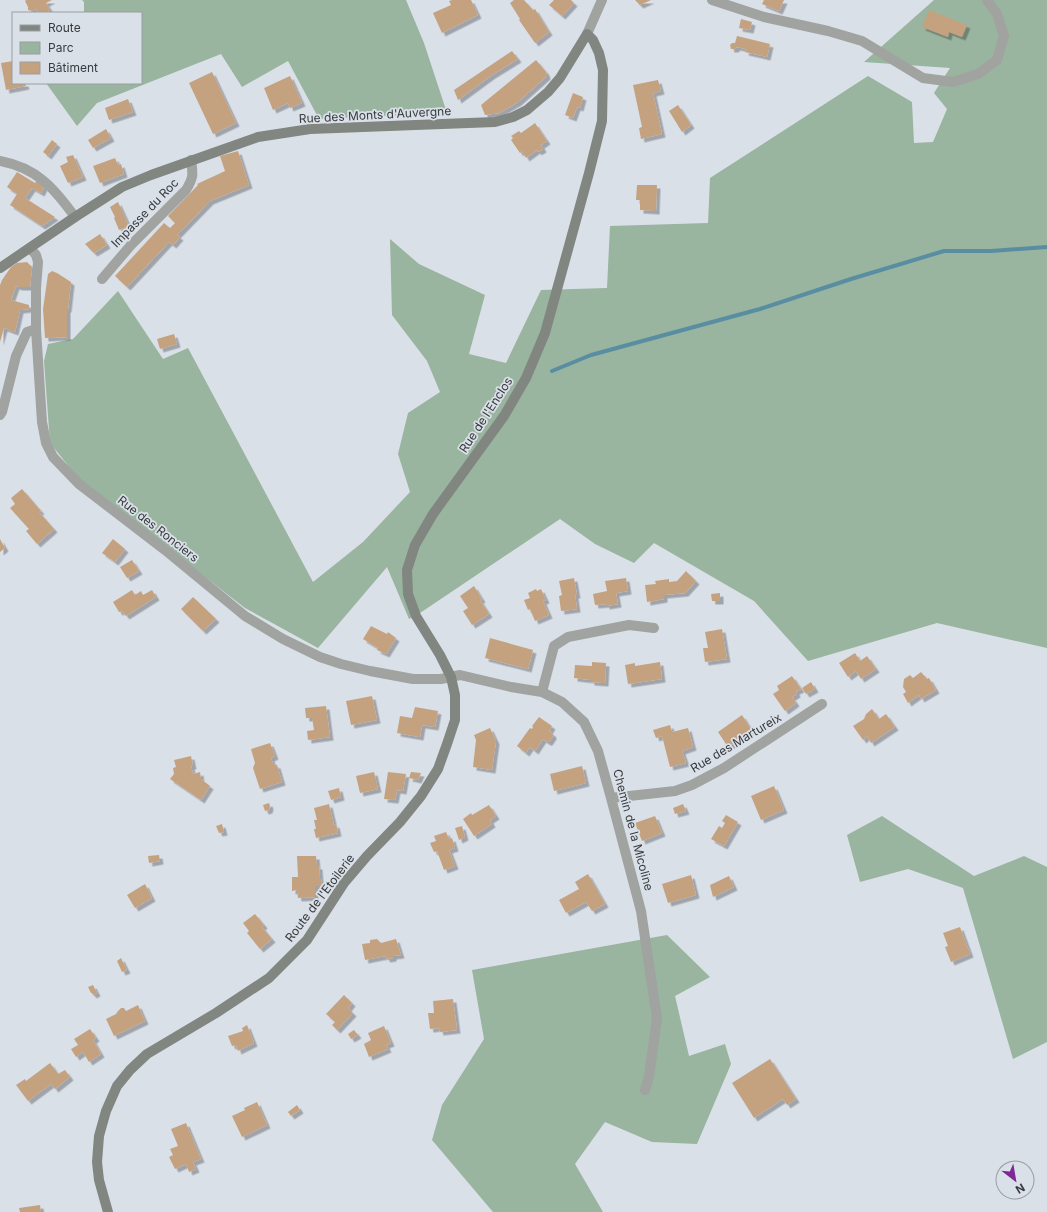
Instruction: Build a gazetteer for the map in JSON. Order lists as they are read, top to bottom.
{
  "streets": {
    "street": [
      "Rue des Monts d'Auvergne",
      "Impasse du Roc",
      "Rue de l'Enclos",
      "Rue des Ronciers",
      "Rue des Martureix",
      "Chemin de la Micoline",
      "Route de l'Etoilerie"
    ]
  },
  "crossings": [
    ["Rue des Monts d'Auvergne", "Impasse du Roc"],
    ["Rue des Monts d'Auvergne", "Rue de l'Enclos"],
    ["Rue des Monts d'Auvergne", "Rue des Ronciers"],
    ["Rue de l'Enclos", "Rue des Ronciers"],
    ["Rue de l'Enclos", "Chemin de la Micoline"],
    ["Rue de l'Enclos", "Route de l'Etoilerie"],
    ["Rue des Ronciers", "Chemin de la Micoline"],
    ["Rue des Ronciers", "Route de l'Etoilerie"],
    ["Rue des Martureix", "Chemin de la Micoline"],
    ["Chemin de la Micoline", "Route de l'Etoilerie"]
  ],
  "legend": ["Route", "Parc", "Bâtiment"],
  "north": "bottom right"
}
